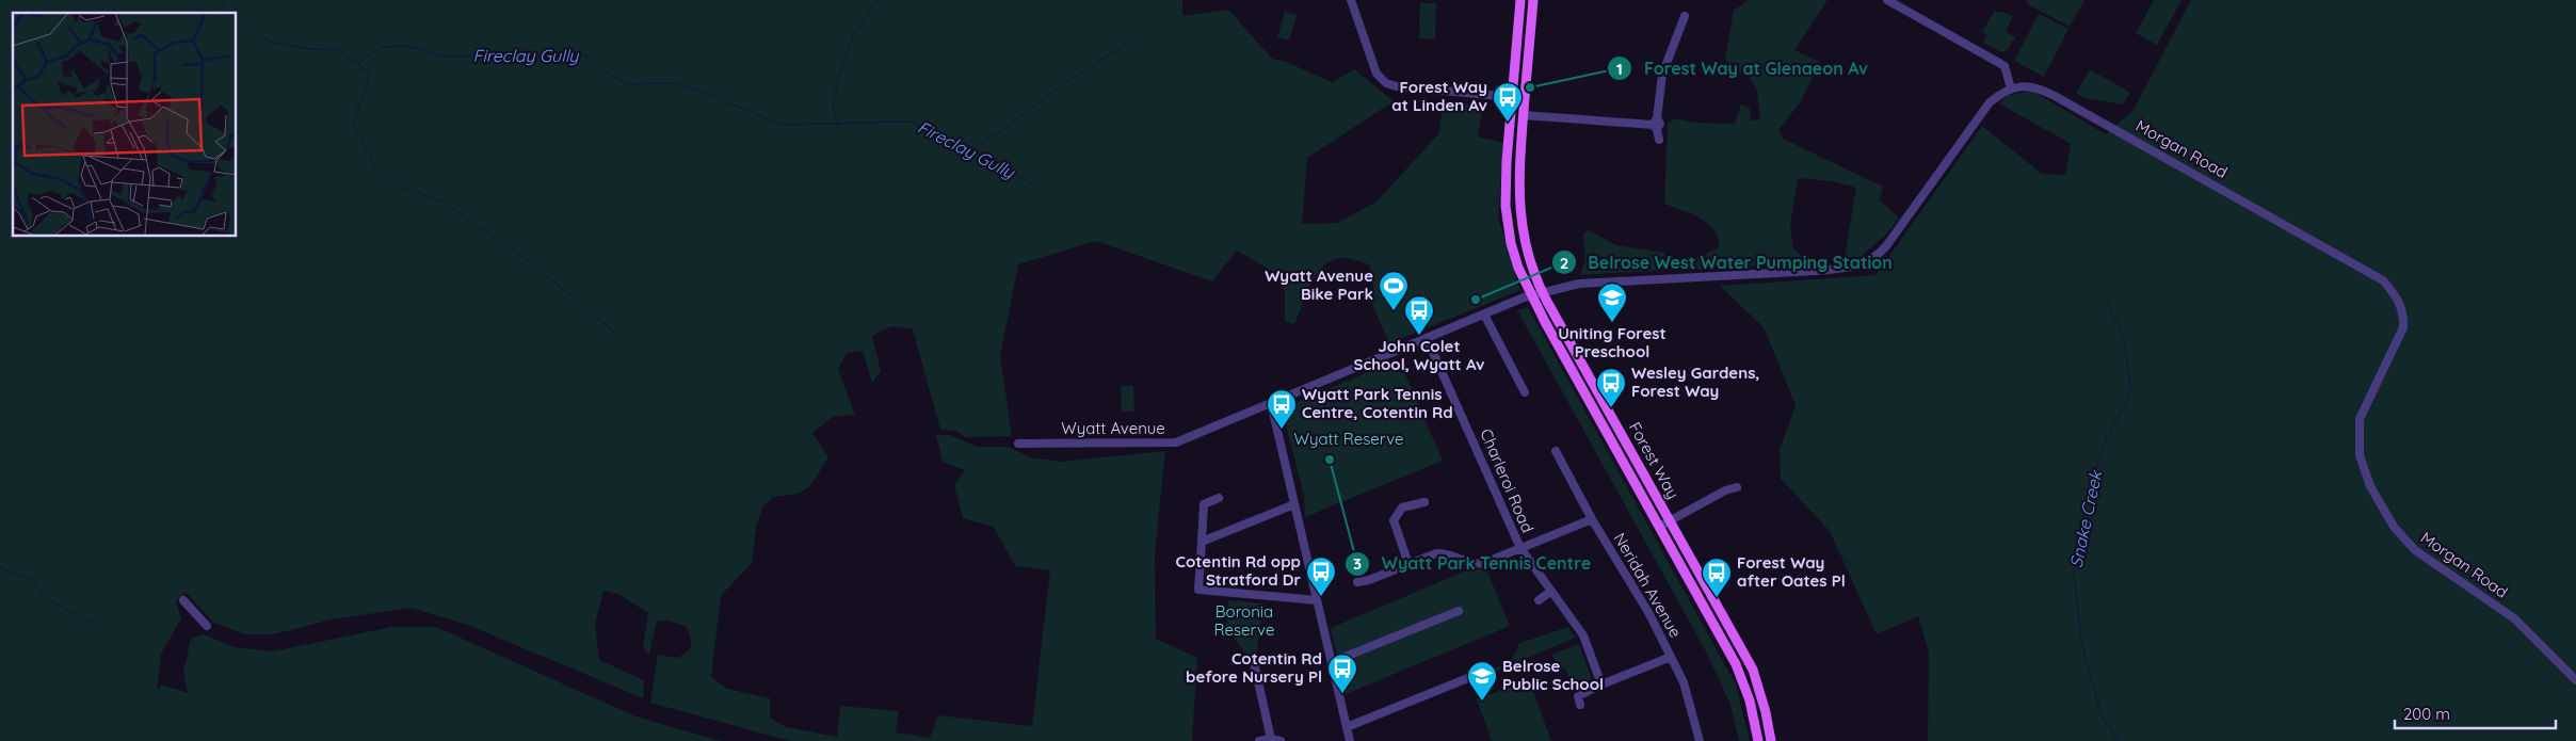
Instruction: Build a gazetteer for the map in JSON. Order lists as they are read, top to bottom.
{
  "streets": {
    "main road": ["Forest Way"],
    "street": [
      "Morgan Road",
      "Wyatt Avenue",
      "Charleroi Road",
      "Neridah Avenue"
    ]
  },
  "crossings": [
    ["Wyatt Avenue", "Forest Way"],
    ["Wyatt Avenue", "Charleroi Road"]
  ],
  "water": ["Fireclay Gully", "Snake Creek"],
  "parks": ["Wyatt Reserve", "Boronia Reserve"],
  "places": {
    "other": ["Forest Way at Glenaeon Av", "Belrose West Water Pumping Station", "Wyatt Park Tennis Centre"],
    "bus stop": [
      "Forest Way at Linden Av",
      "John Colet School, Wyatt Av",
      "Wesley Gardens, Forest Way",
      "Wyatt Park Tennis Centre, Cotentin Rd",
      "Cotentin Rd opp Stratford Dr",
      "Forest Way after Oates Pl",
      "Cotentin Rd before Nursery Pl"
    ],
    "sports": ["Wyatt Avenue Bike Park"],
    "school or university": ["Uniting Forest Preschool", "Belrose Public School"]
  },
  "scale_bar": "200 m"
}
